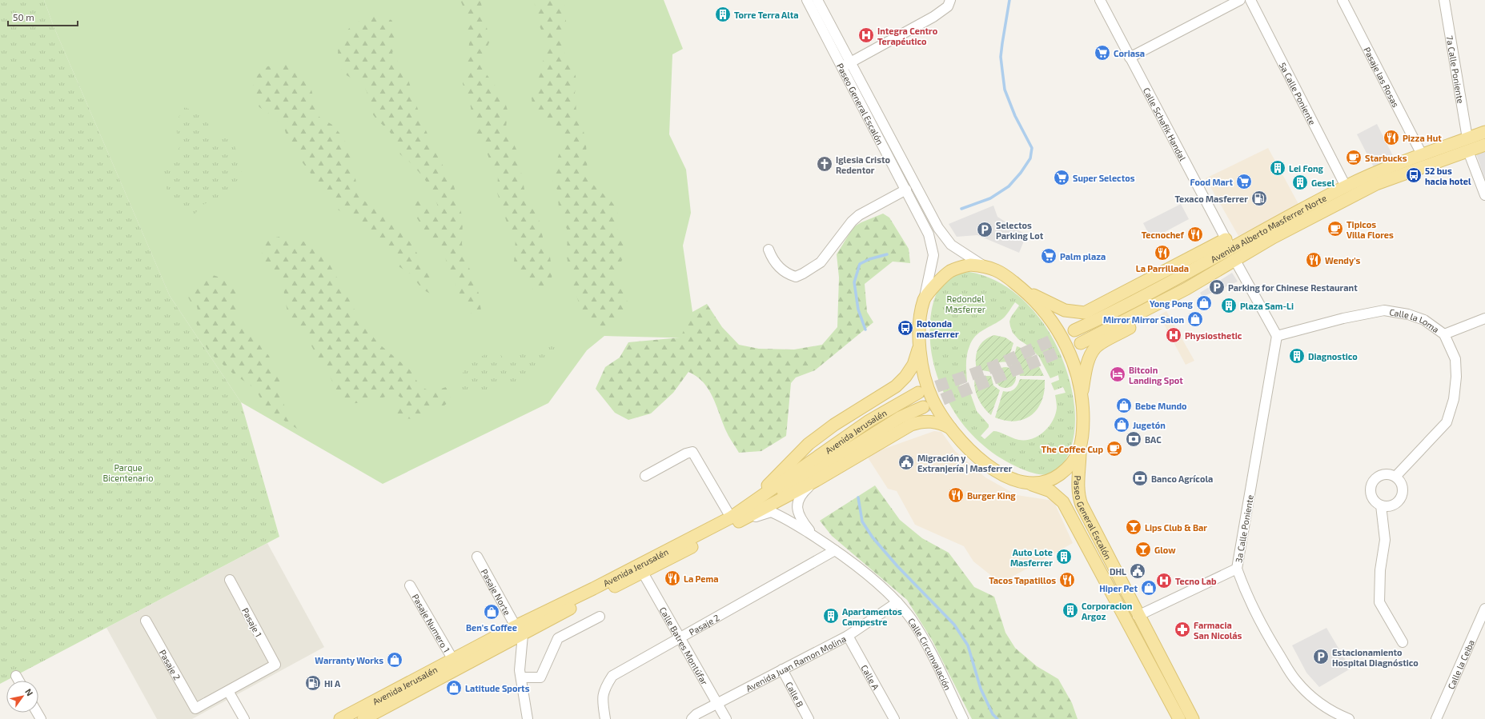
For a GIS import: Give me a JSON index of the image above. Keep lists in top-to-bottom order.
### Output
{
  "streets": {
    "main road": ["Paseo General Escalón", "Avenida Alberto Masferrer Norte", "Avenida Jerusalén"],
    "street": [
      "7a Calle Poniente",
      "Pasaje las Rosas",
      "5a Calle Poniente",
      "Calle Schafik Handal",
      "Calle la Loma",
      "3a Calle Poniente",
      "Pasaje Norte",
      "Pasaje 1",
      "Pasaje Numero 1",
      "Pasaje 2",
      "Calle Batres Montúfar",
      "Calle Circunvalación",
      "Avenida Juan Ramon Molina",
      "Calle la Ceiba",
      "Calle A",
      "Calle B"
    ]
  },
  "crossings": [
    ["7a Calle Poniente", "Avenida Alberto Masferrer Norte"],
    ["Pasaje las Rosas", "Avenida Alberto Masferrer Norte"],
    ["5a Calle Poniente", "Avenida Alberto Masferrer Norte"],
    ["Calle Schafik Handal", "Avenida Alberto Masferrer Norte"],
    ["Calle Schafik Handal", "Calle la Loma"],
    ["Calle Schafik Handal", "3a Calle Poniente"],
    ["Calle la Loma", "3a Calle Poniente"],
    ["Avenida Jerusalén", "Pasaje Norte"],
    ["Avenida Jerusalén", "Pasaje Numero 1"],
    ["Avenida Jerusalén", "Calle Batres Montúfar"],
    ["Avenida Jerusalén", "Calle Circunvalación"],
    ["Pasaje 1", "Pasaje 2"],
    ["Pasaje 2", "Calle Batres Montúfar"],
    ["Pasaje 2", "Calle Circunvalación"],
    ["Calle Batres Montúfar", "Avenida Juan Ramon Molina"],
    ["Calle Circunvalación", "Avenida Juan Ramon Molina"],
    ["Avenida Juan Ramon Molina", "Calle A"],
    ["Avenida Juan Ramon Molina", "Calle B"]
  ],
  "parks": ["Redondel Masferrer", "Parque Bicentenario"],
  "places": {
    "building": [
      "Torre Terra Alta",
      "Lei Fong",
      "Gesel",
      "Plaza Sam-Li",
      "Diagnostico",
      "Auto Lote Masferrer",
      "Corporacion Argoz",
      "Apartamentos Campestre"
    ],
    "hospital": ["Integra Centro Terapéutico", "Physiosthetic", "Tecno Lab"],
    "supermarket": [
      "Coriasa",
      "Super Selectos",
      "Food Mart",
      "Palm plaza"
    ],
    "restaurant": [
      "Pizza Hut",
      "Tecnochef",
      "La Parrillada",
      "Wendy's",
      "Burger King",
      "La Pema",
      "Tacos Tapatillos"
    ],
    "cafe": ["Starbucks", "Tipicos Villa Flores", "The Coffee Cup"],
    "church": ["Iglesia Cristo Redentor"],
    "bus stop": ["52 bus hacia hotel", "Rotonda masferrer"],
    "fuel station": ["Texaco Masferrer", "HI A"],
    "parking": ["Selectos Parking Lot", "Parking for Chinese Restaurant", "Estacionamiento Hospital Diagnóstico"],
    "shop": [
      "Yong Pong",
      "Mirror Mirror Salon",
      "Bebe Mundo",
      "Jugetón",
      "Hiper Pet",
      "Ben's Coffee",
      "Warranty Works",
      "Latitude Sports"
    ],
    "hotel": ["Bitcoin Landing Spot"],
    "bank": ["BAC", "Banco Agrícola"],
    "public building": ["Migración y Extranjería | Masferrer", "DHL"],
    "bar": ["Lips Club & Bar", "Glow"],
    "pharmacy": ["Farmacia San Nicolás"]
  },
  "scale_bar": "50 m",
  "north": "top right"
}
